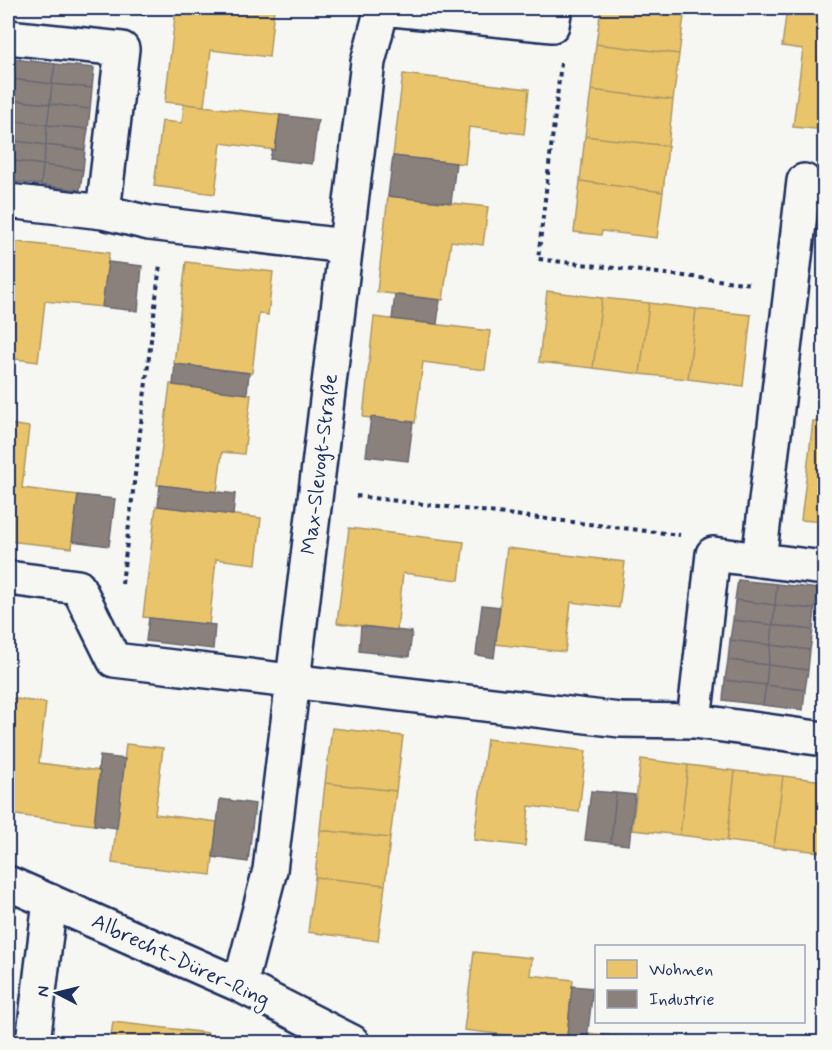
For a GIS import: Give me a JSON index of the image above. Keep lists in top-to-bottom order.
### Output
{
  "streets": {
    "street": ["Max-Slevogt-Straße", "Albrecht-Dürer-Ring"]
  },
  "crossings": [
    ["Max-Slevogt-Straße", "Albrecht-Dürer-Ring"]
  ],
  "legend": ["Wohnen", "Industrie"],
  "north": "left"
}
